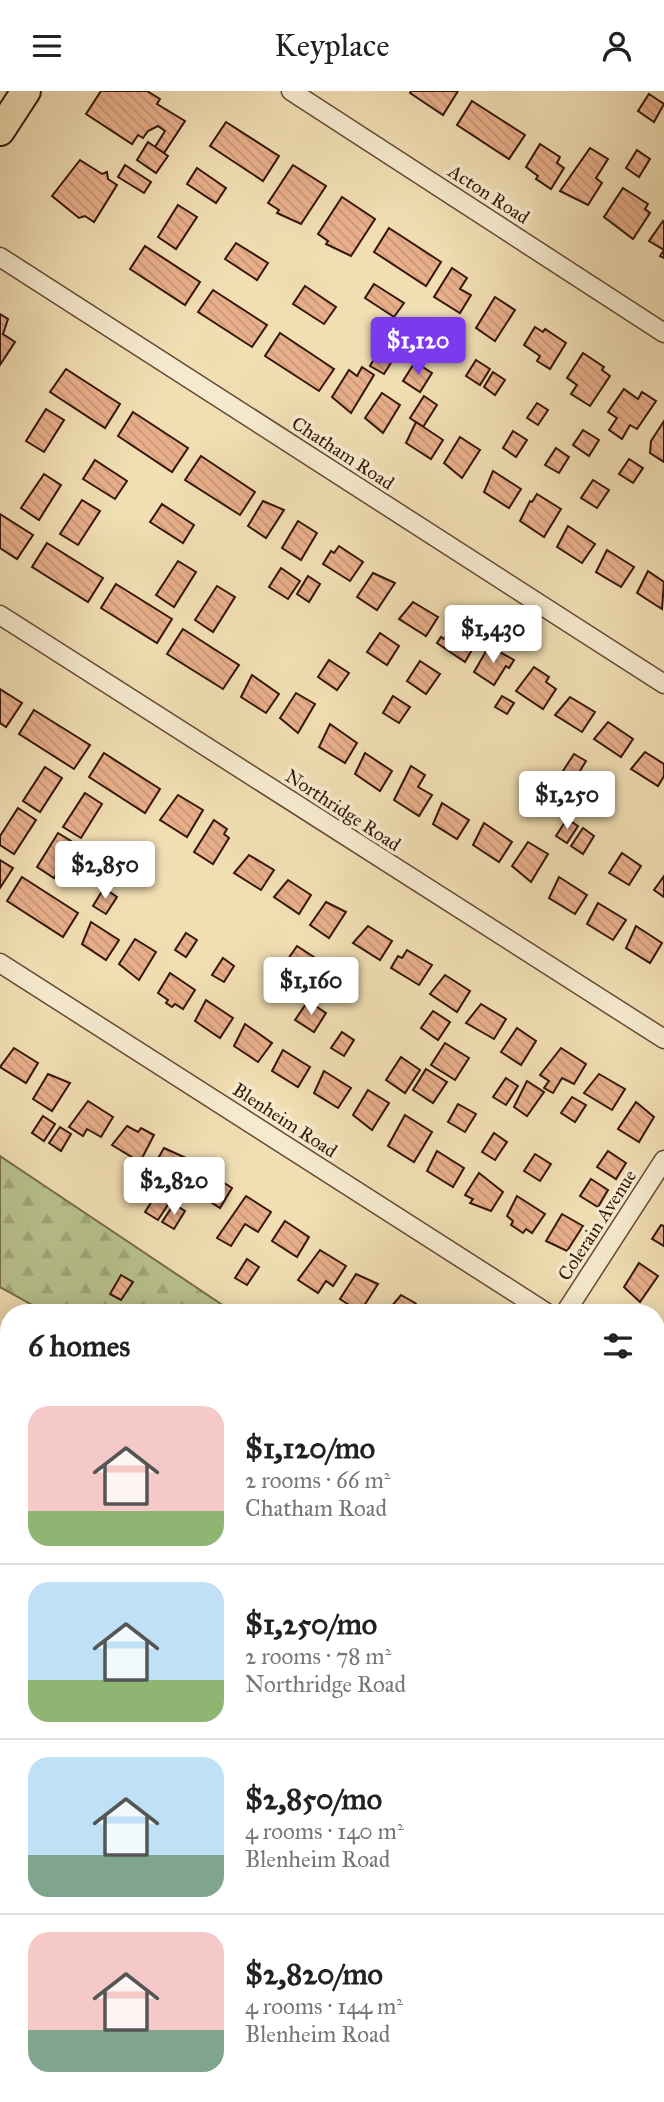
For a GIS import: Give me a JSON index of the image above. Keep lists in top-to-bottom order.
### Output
{
  "streets": {
    "street": [
      "Acton Road",
      "Chatham Road",
      "Northridge Road",
      "Blenheim Road",
      "Colerain Avenue"
    ]
  },
  "page": {
    "header": "Keyplace",
    "price": [
      "$1,120",
      "$1,430",
      "$1,250",
      "$2,850",
      "$1,160",
      "$2,820"
    ],
    "heading": "6 homes",
    "list": [
      {
        "name": "$1,120/mo",
        "note": "2 rooms · 66 m² · Chatham Road"
      },
      {
        "name": "$1,250/mo",
        "note": "2 rooms · 78 m² · Northridge Road"
      },
      {
        "name": "$2,850/mo",
        "note": "4 rooms · 140 m² · Blenheim Road"
      },
      {
        "name": "$2,820/mo",
        "note": "4 rooms · 144 m² · Blenheim Road"
      }
    ]
  }
}
